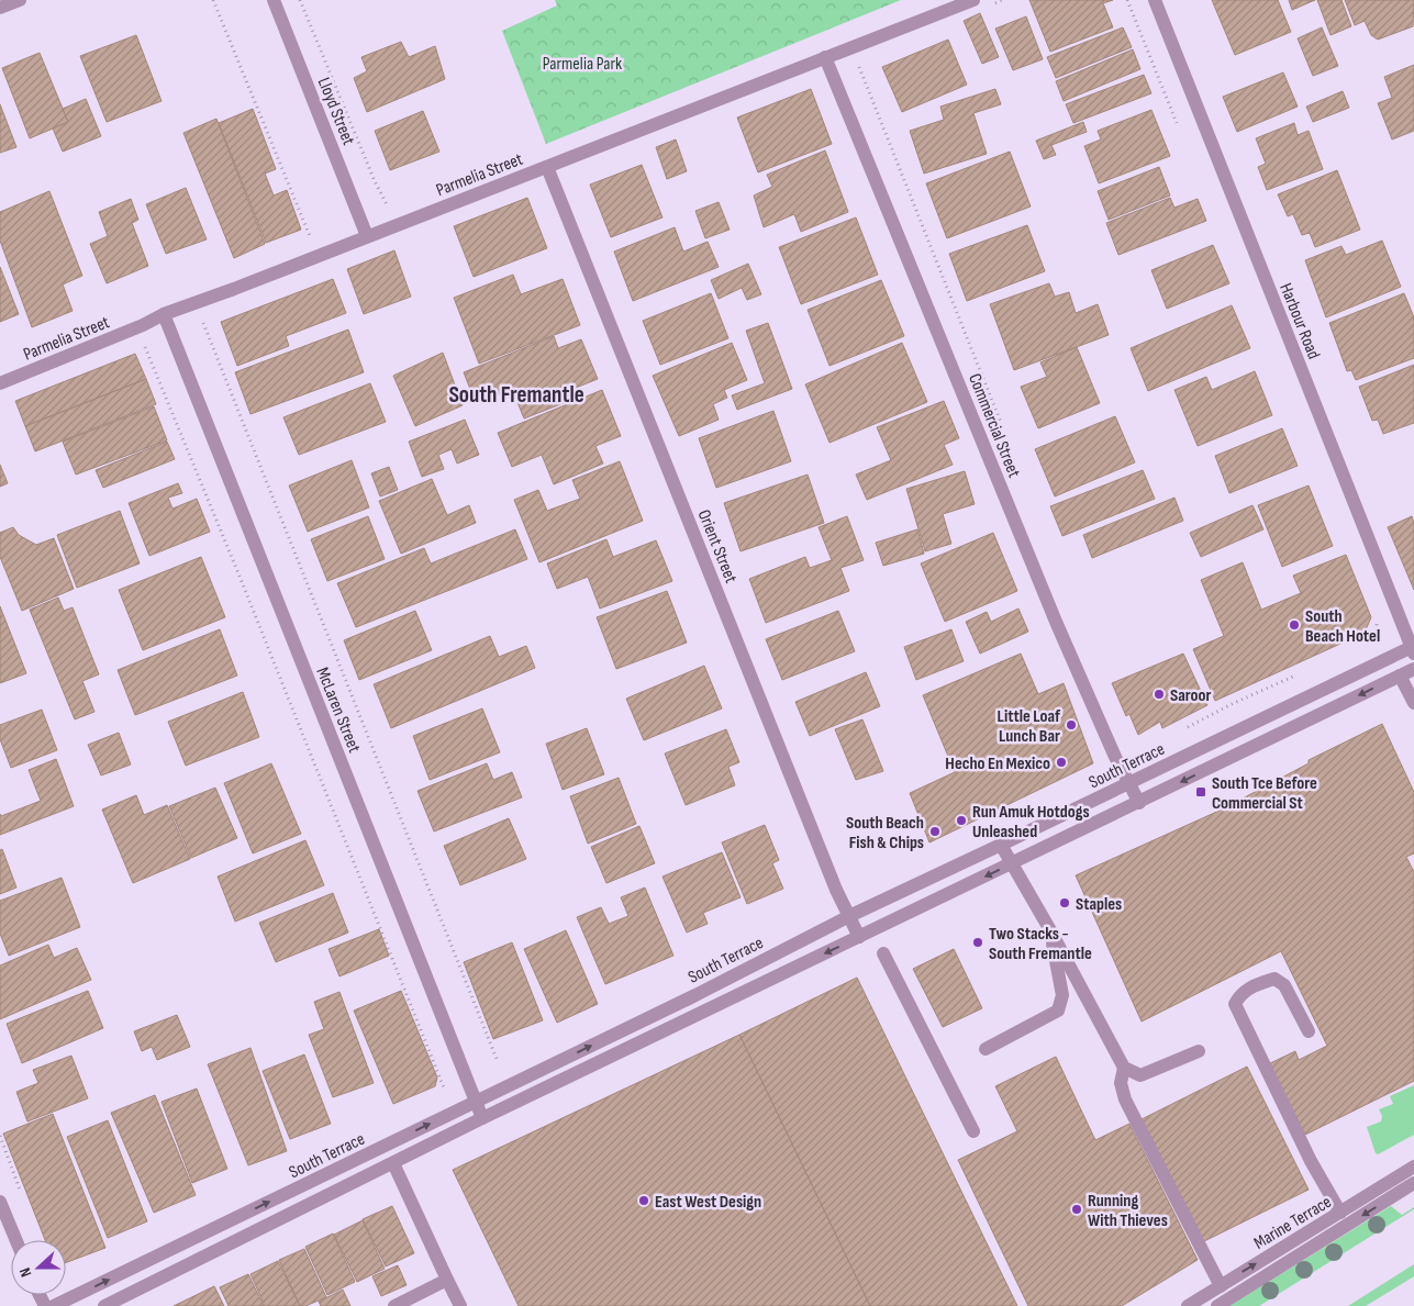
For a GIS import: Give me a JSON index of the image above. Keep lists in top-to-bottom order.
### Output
{
  "streets": {
    "street": [
      "Lloyd Street",
      "Parmelia Street",
      "Harbour Road",
      "Commercial Street",
      "Orient Street",
      "McLaren Street",
      "South Terrace",
      "Marine Terrace"
    ]
  },
  "crossings": [
    ["Lloyd Street", "Parmelia Street"],
    ["Parmelia Street", "Commercial Street"],
    ["Parmelia Street", "Orient Street"],
    ["Parmelia Street", "McLaren Street"],
    ["Harbour Road", "South Terrace"],
    ["Commercial Street", "South Terrace"],
    ["Orient Street", "South Terrace"],
    ["McLaren Street", "South Terrace"]
  ],
  "districts": ["South Fremantle"],
  "parks": ["Parmelia Park"],
  "places": {
    "other": [
      "South Beach Hotel",
      "Saroor",
      "Little Loaf Lunch Bar",
      "Hecho En Mexico",
      "Run Amuk Hotdogs Unleashed",
      "South Beach Fish & Chips",
      "Staples",
      "Two Stacks - South Fremantle",
      "East West Design",
      "Running With Thieves"
    ],
    "transit": ["South Tce Before Commercial St"]
  },
  "north": "left"
}
